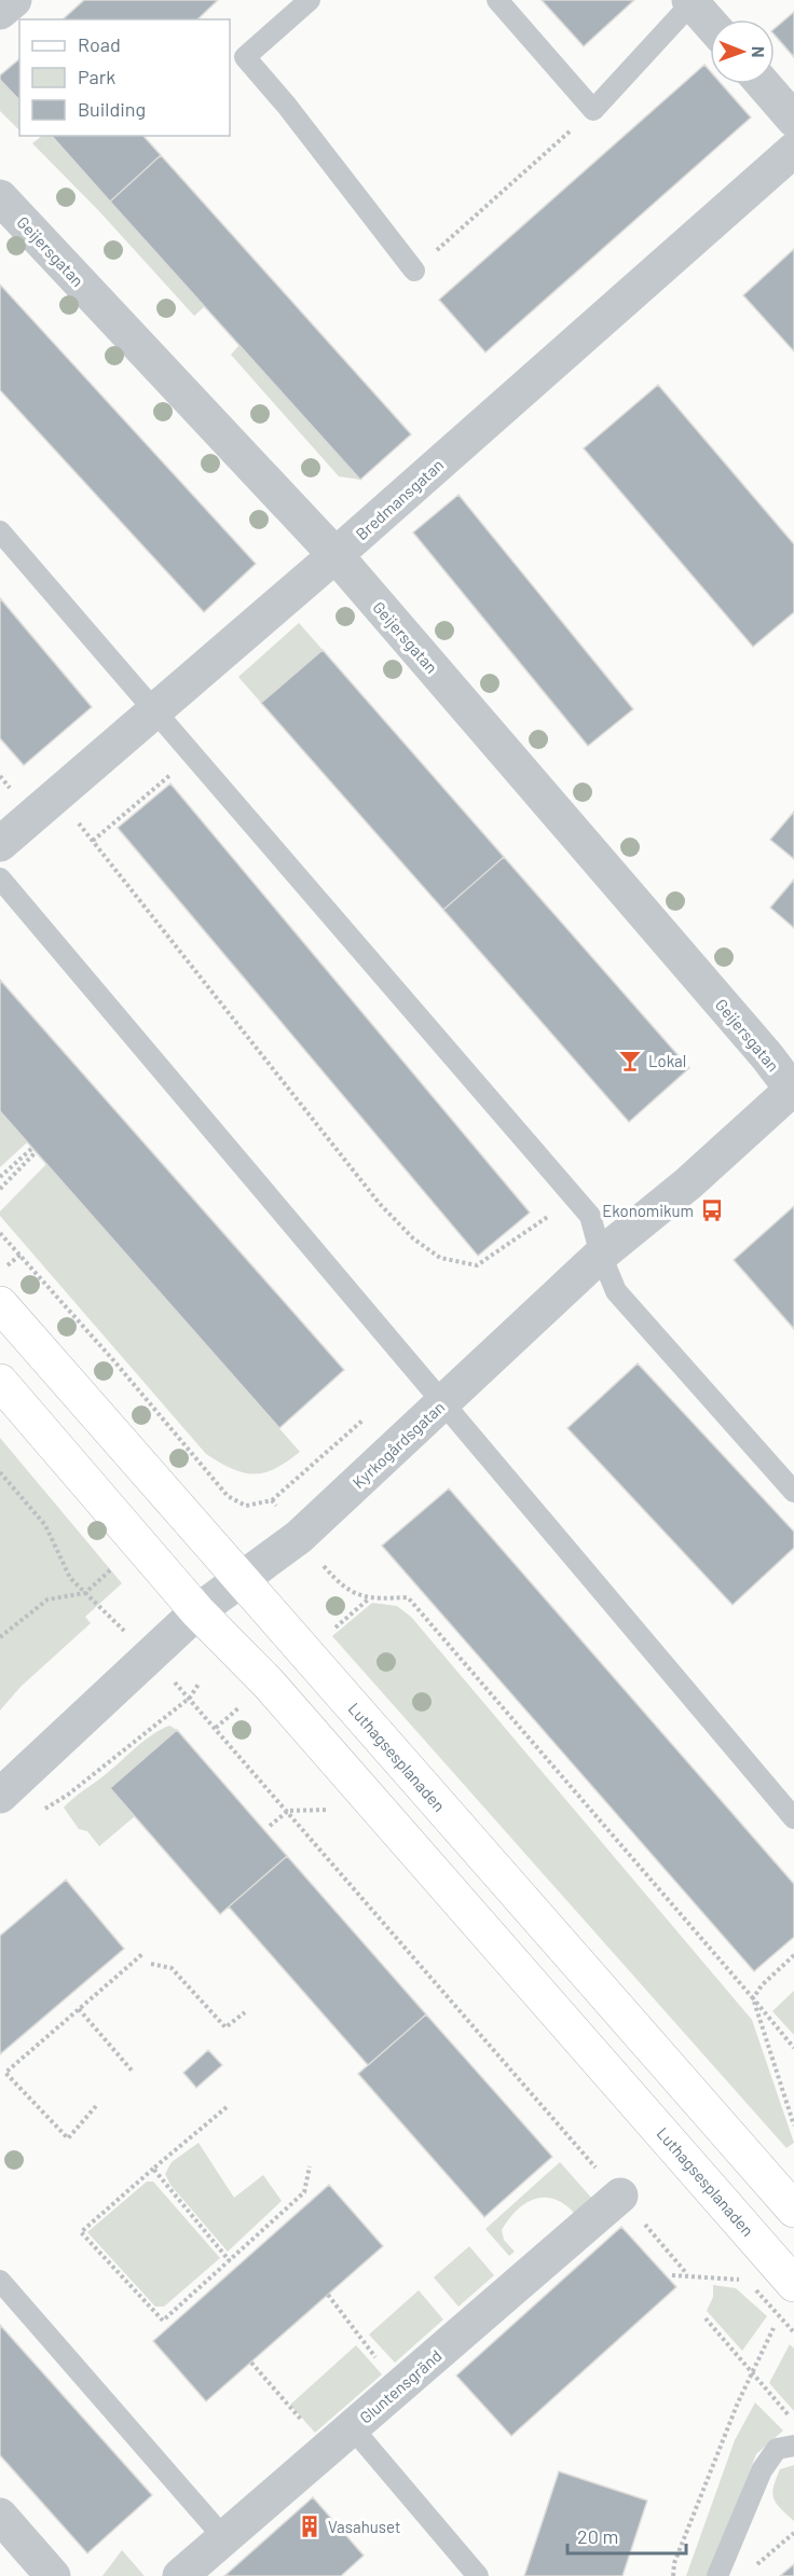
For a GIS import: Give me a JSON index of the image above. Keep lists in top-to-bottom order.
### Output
{
  "streets": {
    "main road": ["Luthagsesplanaden"],
    "street": [
      "Geijersgatan",
      "Bredmansgatan",
      "Kyrkogårdsgatan",
      "Gluntensgränd"
    ]
  },
  "crossings": [
    ["Geijersgatan", "Bredmansgatan"],
    ["Geijersgatan", "Kyrkogårdsgatan"],
    ["Kyrkogårdsgatan", "Luthagsesplanaden"]
  ],
  "places": {
    "bar": ["Lokal"],
    "bus stop": ["Ekonomikum"],
    "building": ["Vasahuset"]
  },
  "legend": ["Road", "Park", "Building"],
  "scale_bar": "20 m",
  "north": "right"
}
